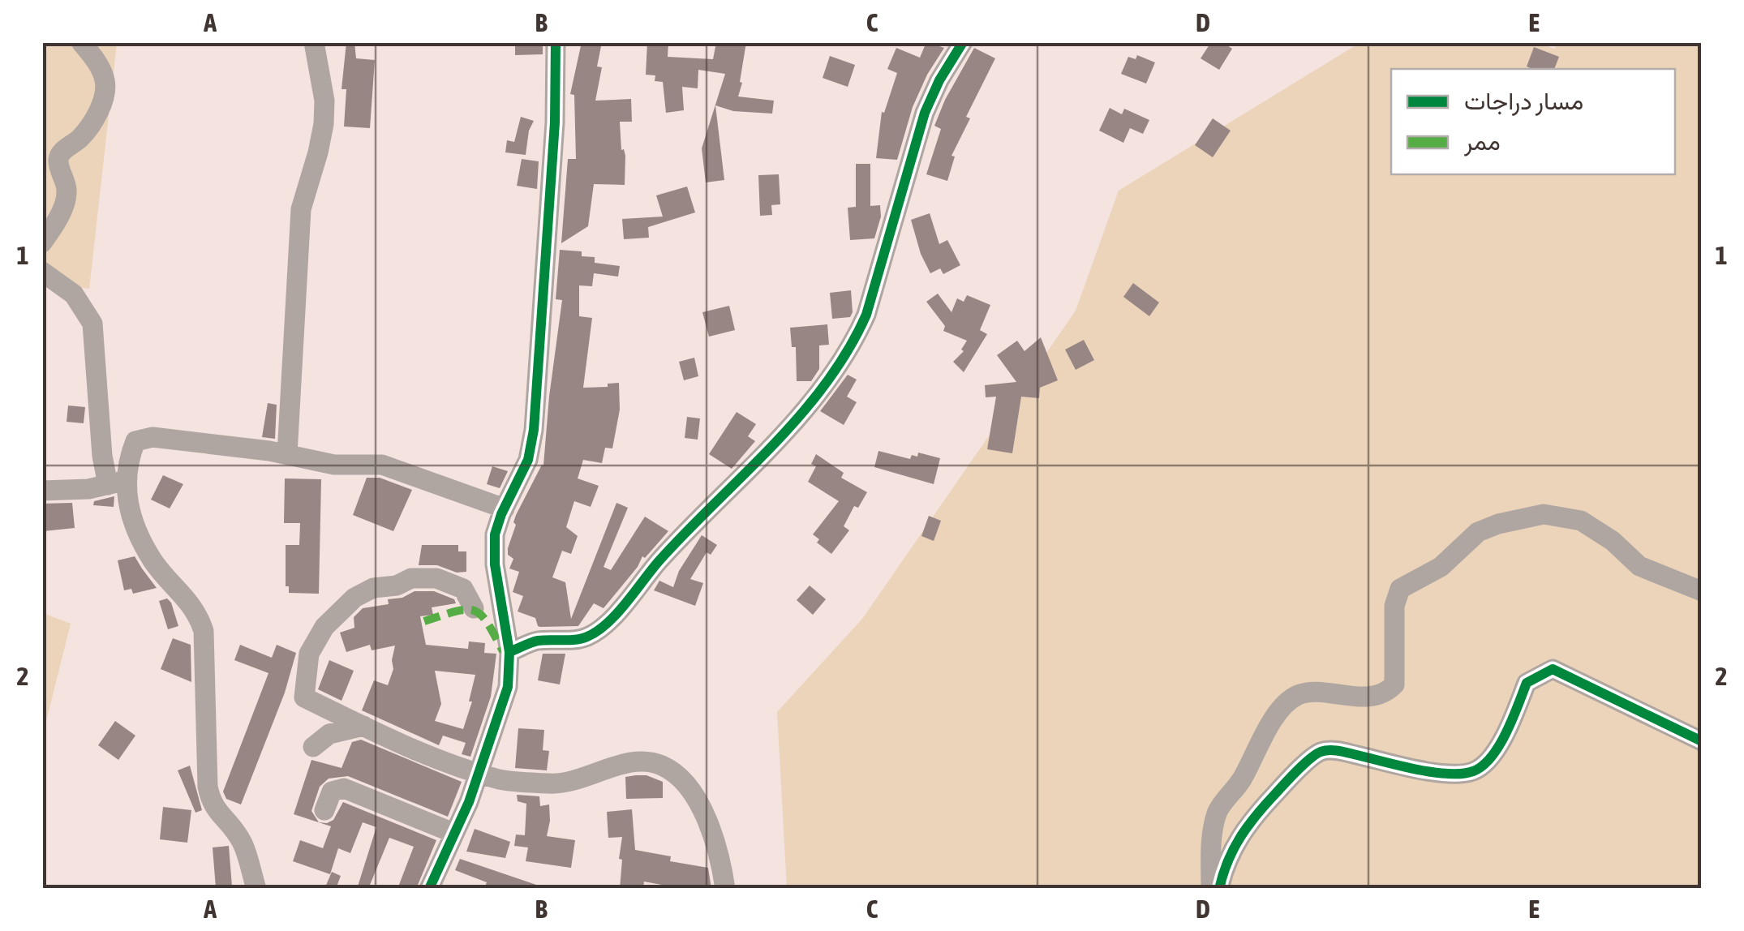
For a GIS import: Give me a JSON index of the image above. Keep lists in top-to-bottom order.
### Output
{
  "legend": ["مسار دراجات", "ممر"],
  "grid": {
    "columns": [
      "A",
      "B",
      "C",
      "D",
      "E"
    ],
    "rows": ["1", "2"]
  }
}
